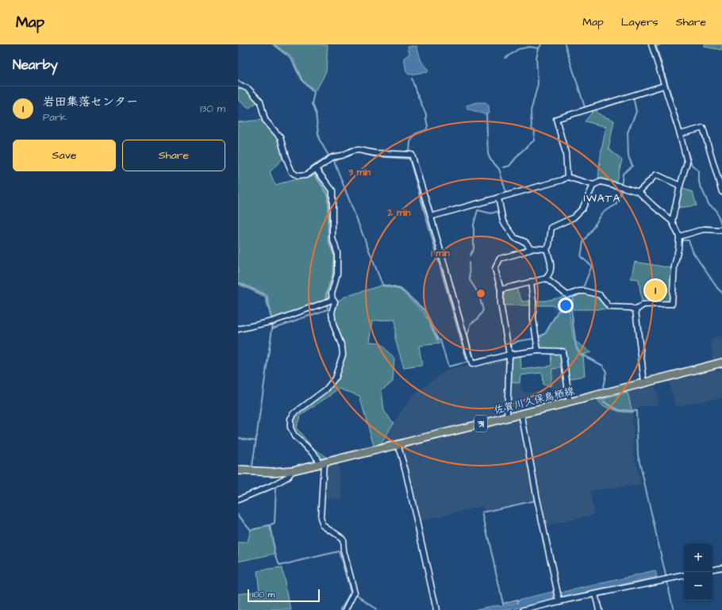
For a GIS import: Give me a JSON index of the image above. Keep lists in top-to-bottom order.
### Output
{
  "streets": {
    "main road": ["佐賀川久保鳥栖線", "31"]
  },
  "districts": ["IWATA"],
  "scale_bar": "100 m",
  "page": {
    "header": "Map",
    "nav": ["Map", "Layers", "Share"],
    "heading": "Nearby",
    "list": [
      {
        "mark": "1",
        "name": "岩田集落センター",
        "note": "Park",
        "value": "130 m"
      }
    ],
    "buttons": ["Save", "Share"],
    "pins": "1",
    "map_buttons": ["+", "−"],
    "scale": "100 m"
  },
  "rings": ["3 min", "2 min", "1 min"]
}
